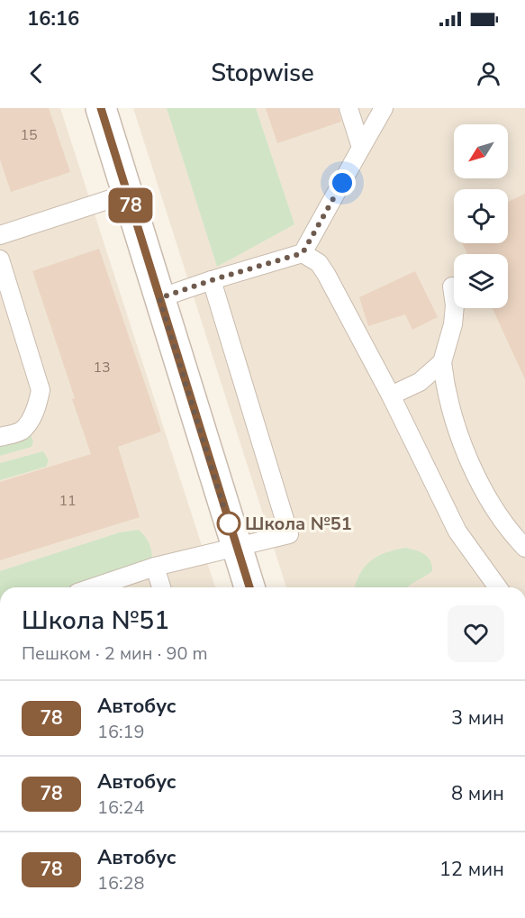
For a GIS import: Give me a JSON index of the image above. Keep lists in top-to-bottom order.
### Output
{
  "places": ["Школа №51"],
  "lines": ["bus line 78"],
  "house_numbers": ["15", "13", "11"],
  "north": "bottom left",
  "page": {
    "status": "16:16",
    "header": "Stopwise",
    "on_map": "78",
    "heading": ["Школа №51", "Пешком · 2 мин · 90 m"],
    "list": [
      {
        "mark": "78",
        "name": "Автобус",
        "note": "16:19",
        "value": "3 мин"
      },
      {
        "mark": "78",
        "name": "Автобус",
        "note": "16:24",
        "value": "8 мин"
      },
      {
        "mark": "78",
        "name": "Автобус",
        "note": "16:28",
        "value": "12 мин"
      }
    ]
  }
}
